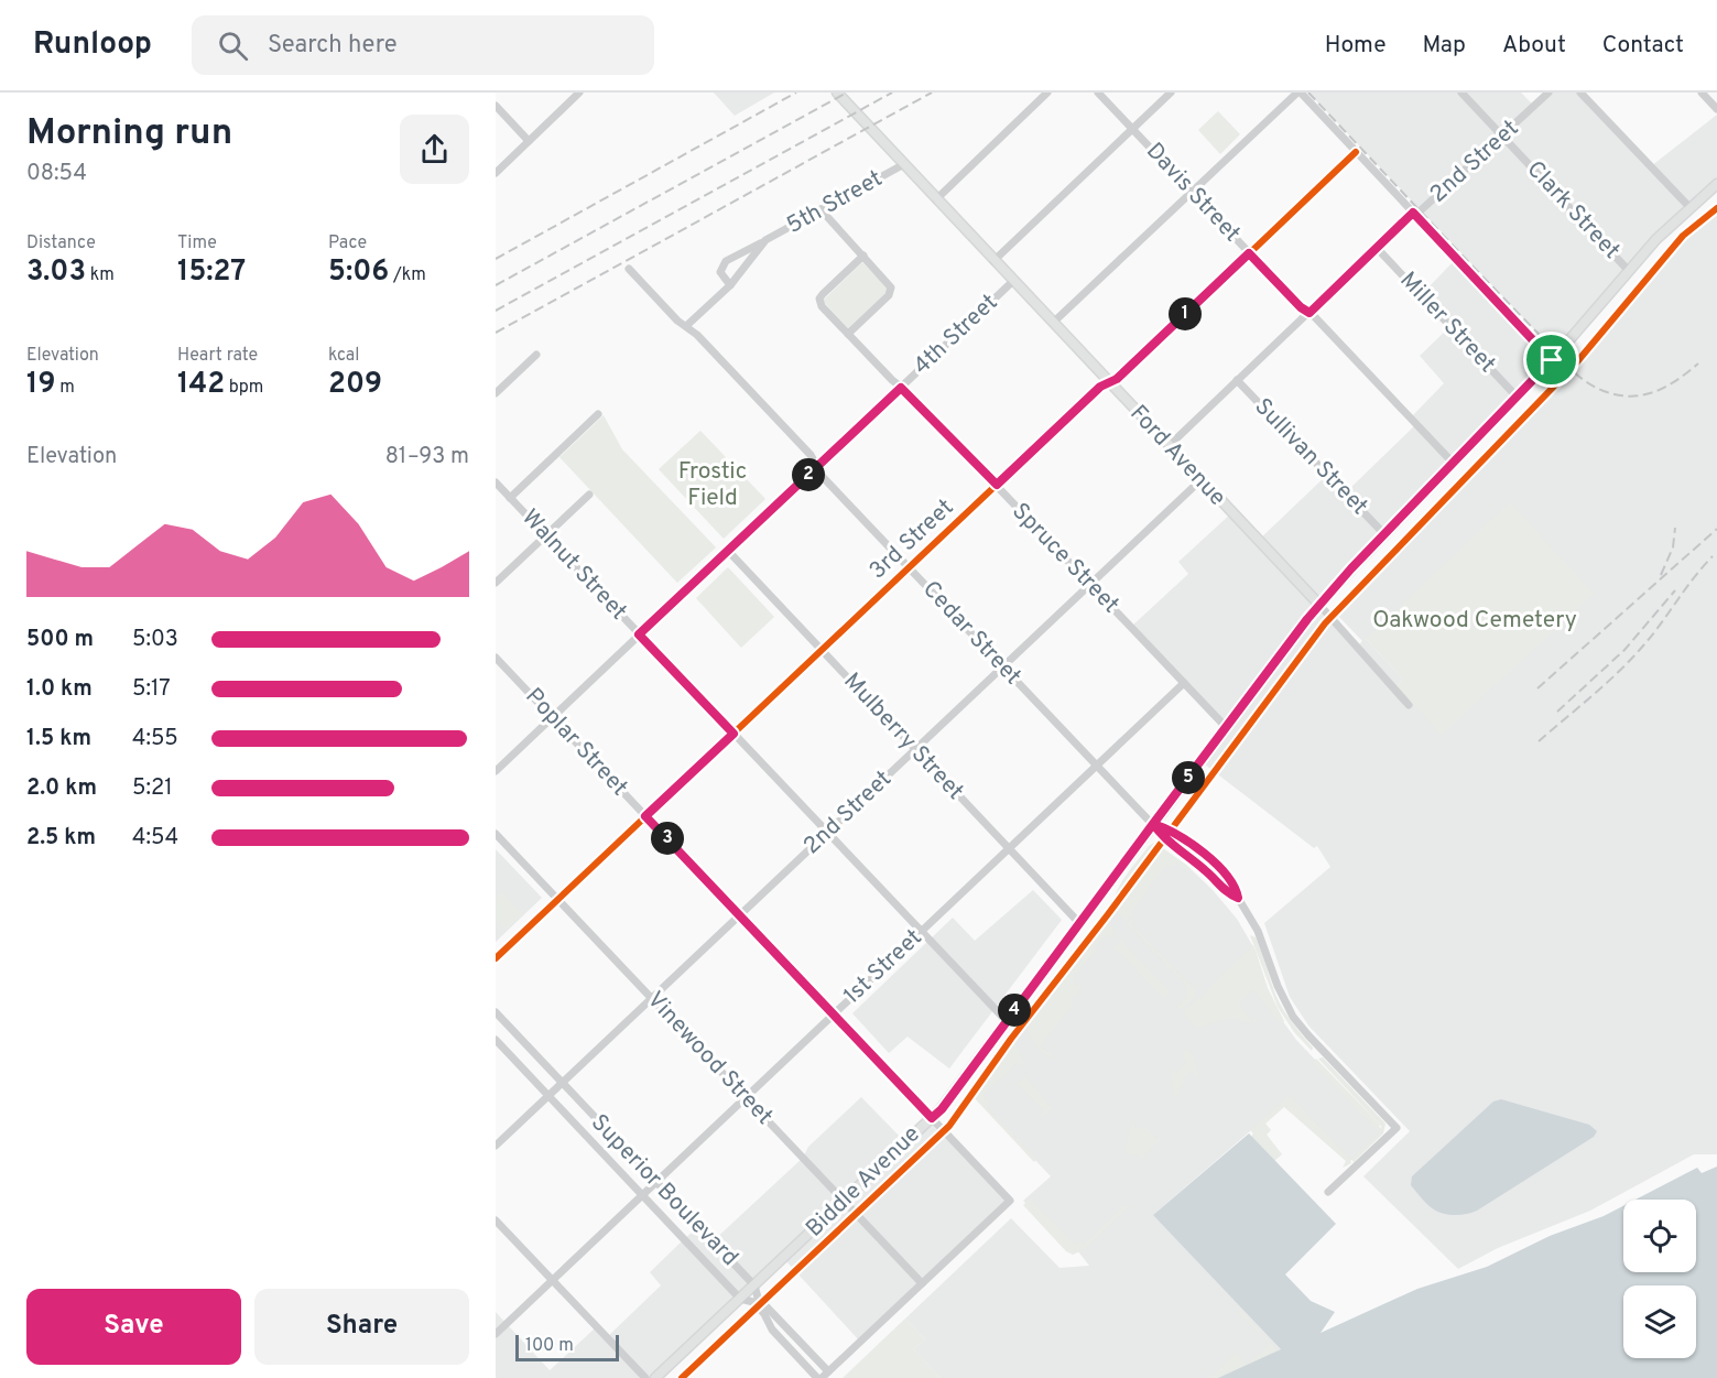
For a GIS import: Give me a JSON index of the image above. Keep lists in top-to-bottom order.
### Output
{
  "streets": {
    "main road": ["Ford Avenue", "Biddle Avenue"],
    "street": [
      "2nd Street",
      "Davis Street",
      "5th Street",
      "Clark Street",
      "Miller Street",
      "4th Street",
      "Sullivan Street",
      "3rd Street",
      "Spruce Street",
      "Walnut Street",
      "Cedar Street",
      "Mulberry Street",
      "Poplar Street",
      "1st Street",
      "Vinewood Street",
      "Superior Boulevard"
    ]
  },
  "crossings": [
    ["2nd Street", "Davis Street"],
    ["2nd Street", "Clark Street"],
    ["2nd Street", "Miller Street"],
    ["2nd Street", "Ford Avenue"],
    ["2nd Street", "Sullivan Street"],
    ["2nd Street", "Spruce Street"],
    ["2nd Street", "Walnut Street"],
    ["2nd Street", "Cedar Street"],
    ["2nd Street", "Mulberry Street"],
    ["2nd Street", "Poplar Street"],
    ["2nd Street", "Vinewood Street"],
    ["2nd Street", "Superior Boulevard"],
    ["Davis Street", "4th Street"],
    ["Davis Street", "3rd Street"],
    ["Davis Street", "Biddle Avenue"],
    ["5th Street", "Ford Avenue"],
    ["5th Street", "Cedar Street"],
    ["Clark Street", "Biddle Avenue"],
    ["Miller Street", "Biddle Avenue"],
    ["4th Street", "Ford Avenue"],
    ["4th Street", "Spruce Street"],
    ["4th Street", "Walnut Street"],
    ["4th Street", "Cedar Street"],
    ["4th Street", "Mulberry Street"],
    ["4th Street", "Poplar Street"],
    ["Ford Avenue", "3rd Street"],
    ["Ford Avenue", "Biddle Avenue"],
    ["Sullivan Street", "Biddle Avenue"],
    ["3rd Street", "Spruce Street"],
    ["3rd Street", "Walnut Street"],
    ["3rd Street", "Cedar Street"],
    ["3rd Street", "Mulberry Street"],
    ["3rd Street", "Poplar Street"],
    ["3rd Street", "Vinewood Street"],
    ["Spruce Street", "1st Street"],
    ["Spruce Street", "Biddle Avenue"],
    ["Walnut Street", "1st Street"],
    ["Walnut Street", "Biddle Avenue"],
    ["Cedar Street", "1st Street"],
    ["Cedar Street", "Biddle Avenue"],
    ["Mulberry Street", "1st Street"],
    ["Mulberry Street", "Biddle Avenue"],
    ["Poplar Street", "1st Street"],
    ["Poplar Street", "Vinewood Street"],
    ["Poplar Street", "Biddle Avenue"],
    ["1st Street", "Vinewood Street"],
    ["1st Street", "Superior Boulevard"],
    ["Vinewood Street", "Biddle Avenue"],
    ["Biddle Avenue", "Superior Boulevard"]
  ],
  "parks": ["Frostic Field", "Oakwood Cemetery"],
  "scale_bar": "100 m",
  "page": {
    "header": "Runloop",
    "search": "Search here",
    "nav": [
      "Home",
      "Map",
      "About",
      "Contact"
    ],
    "heading": ["Morning run", "08:54"],
    "stats": [
      ["Distance", "3.03 km"],
      ["Time", "15:27"],
      ["Pace", "5:06 /km"],
      ["Elevation", "19 m"],
      ["Heart rate", "142 bpm"],
      ["kcal", "209"]
    ],
    "pins": [
      "1",
      "2",
      "5",
      "3",
      "4"
    ],
    "chart": ["Elevation", "81–93 m"],
    "list": [
      {
        "name": "500 m",
        "note": "5:03"
      },
      {
        "name": "1.0 km",
        "note": "5:17"
      },
      {
        "name": "1.5 km",
        "note": "4:55"
      },
      {
        "name": "2.0 km",
        "note": "5:21"
      },
      {
        "name": "2.5 km",
        "note": "4:54"
      }
    ],
    "buttons": ["Save", "Share"],
    "scale": "100 m"
  }
}
